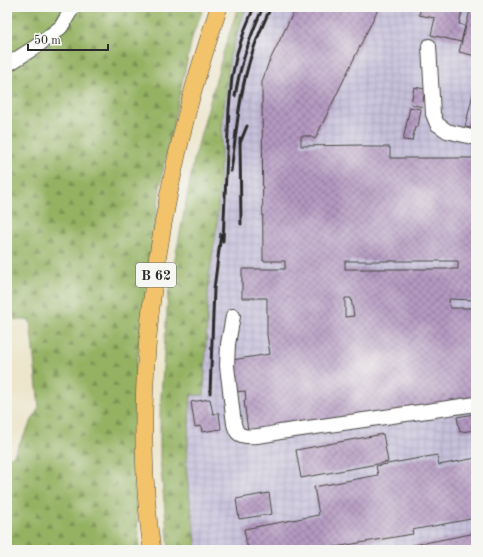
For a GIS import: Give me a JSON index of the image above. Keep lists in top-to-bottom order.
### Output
{
  "streets": {
    "main road": ["B 62"]
  },
  "scale_bar": "50 m"
}
